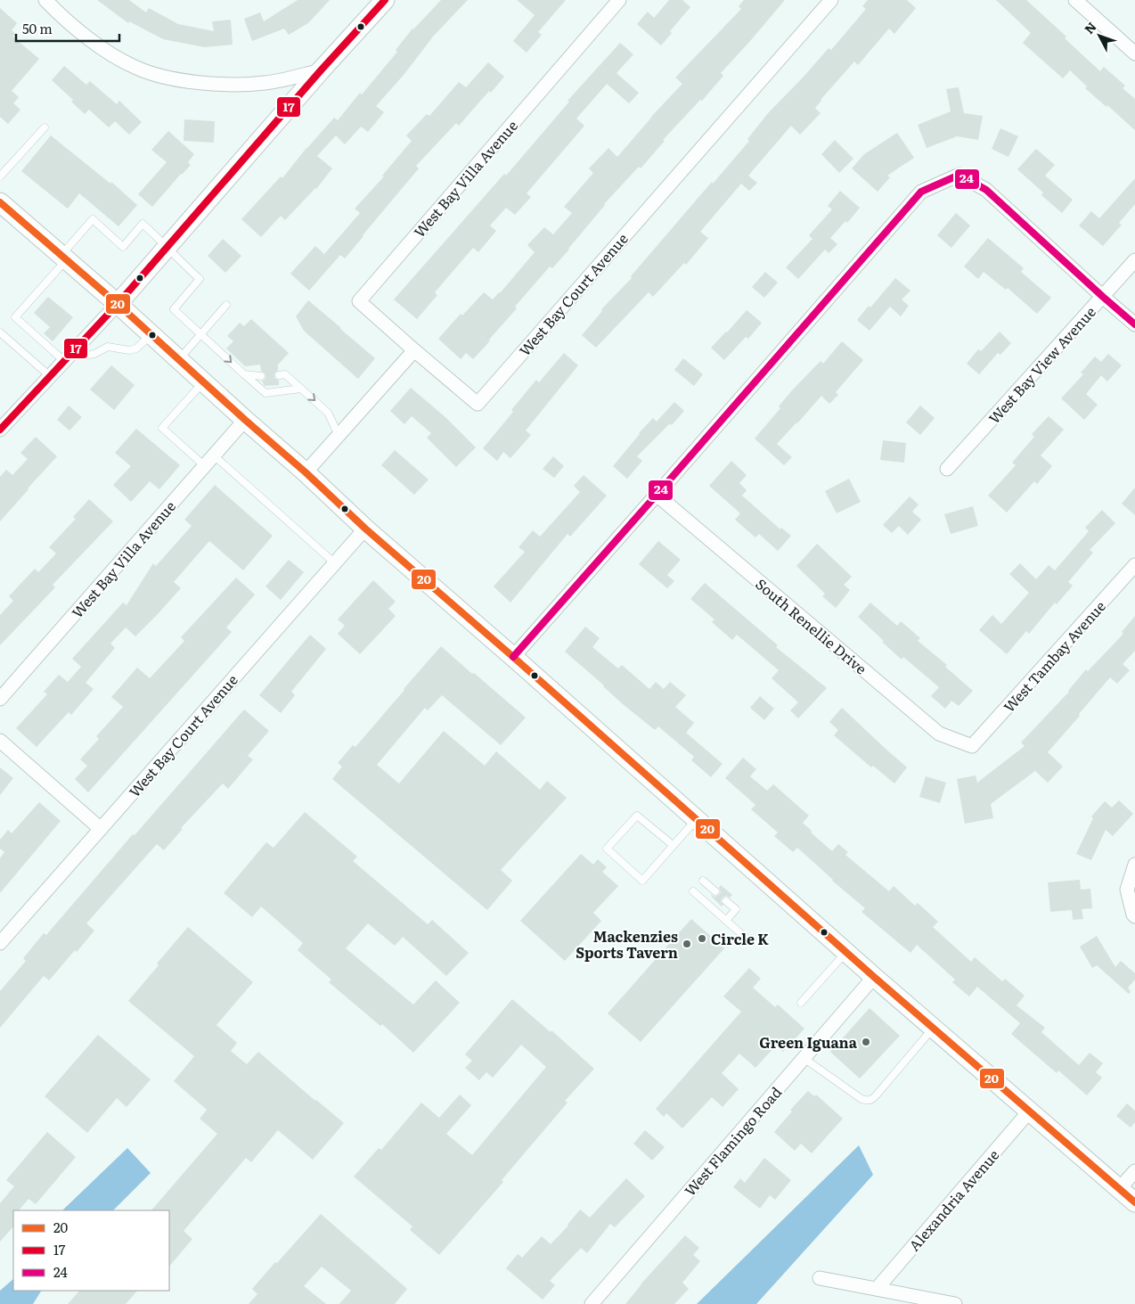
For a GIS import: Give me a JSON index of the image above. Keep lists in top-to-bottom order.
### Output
{
  "streets": {
    "street": [
      "West Bay Villa Avenue",
      "West Bay Court Avenue",
      "West Bay View Avenue",
      "South Renellie Drive",
      "West Tambay Avenue",
      "West Flamingo Road",
      "Alexandria Avenue"
    ]
  },
  "crossings": [
    ["West Bay Villa Avenue", "West Bay Court Avenue"],
    ["South Renellie Drive", "West Tambay Avenue"]
  ],
  "places": ["Circle K", "Mackenzies Sports Tavern", "Green Iguana"],
  "lines": ["transit line 17", "transit line 24", "transit line 20"],
  "legend": ["20", "17", "24"],
  "scale_bar": "50 m",
  "north": "top left"
}
